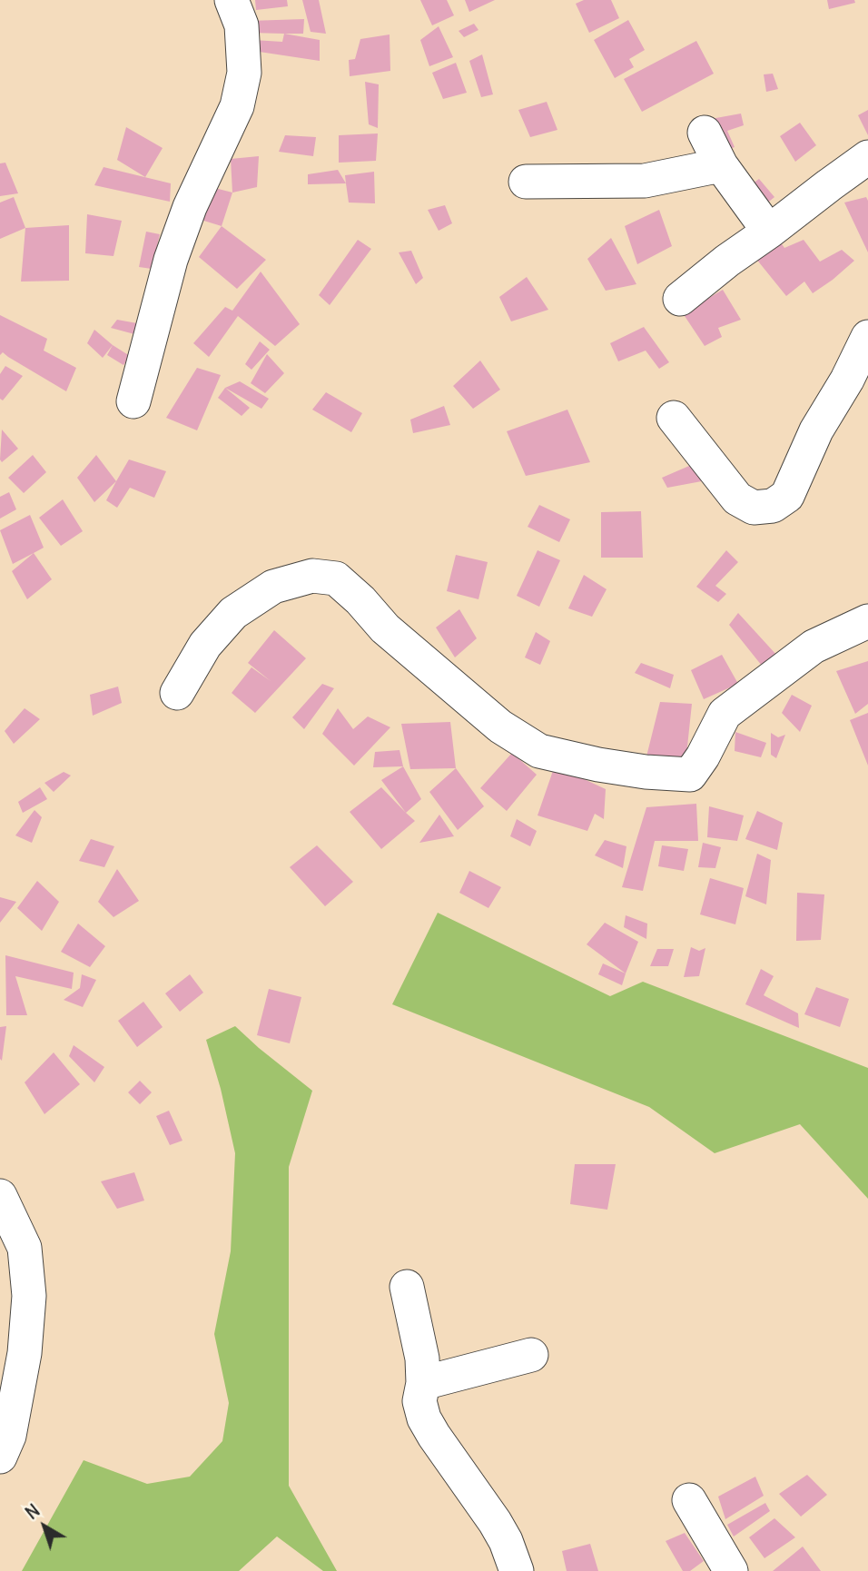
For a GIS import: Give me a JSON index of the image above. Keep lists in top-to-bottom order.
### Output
{
  "north": "top left"
}
